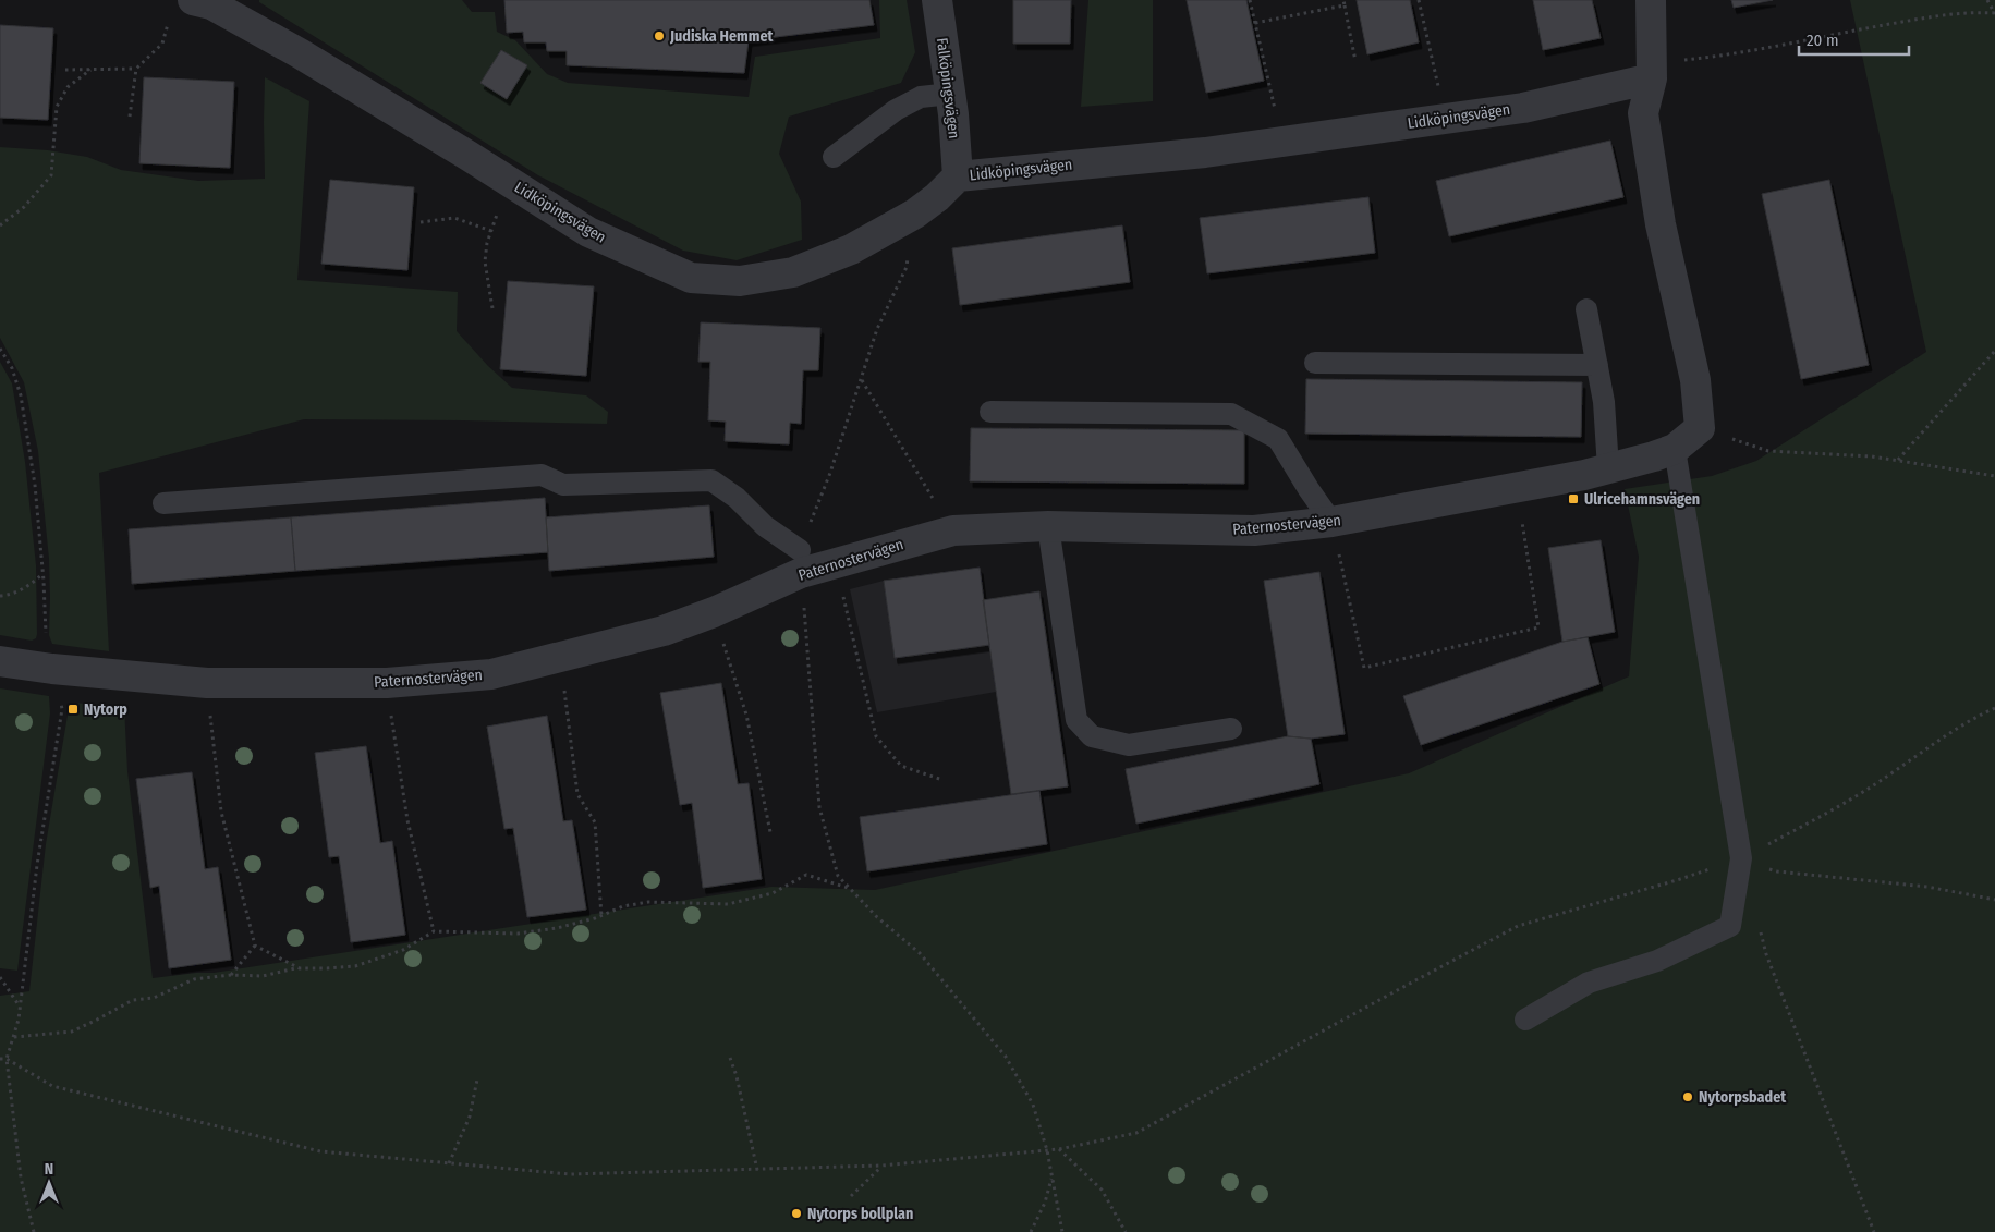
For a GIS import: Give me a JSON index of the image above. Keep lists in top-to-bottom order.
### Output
{
  "streets": {
    "street": ["Falköpingsvägen", "Lidköpingsvägen", "Paternostervägen"]
  },
  "crossings": [
    ["Falköpingsvägen", "Lidköpingsvägen"]
  ],
  "places": {
    "other": ["Judiska Hemmet", "Nytorpsbadet", "Nytorps bollplan"],
    "transit": ["Ulricehamnsvägen", "Nytorp"]
  },
  "scale_bar": "20 m",
  "north": "top"
}
